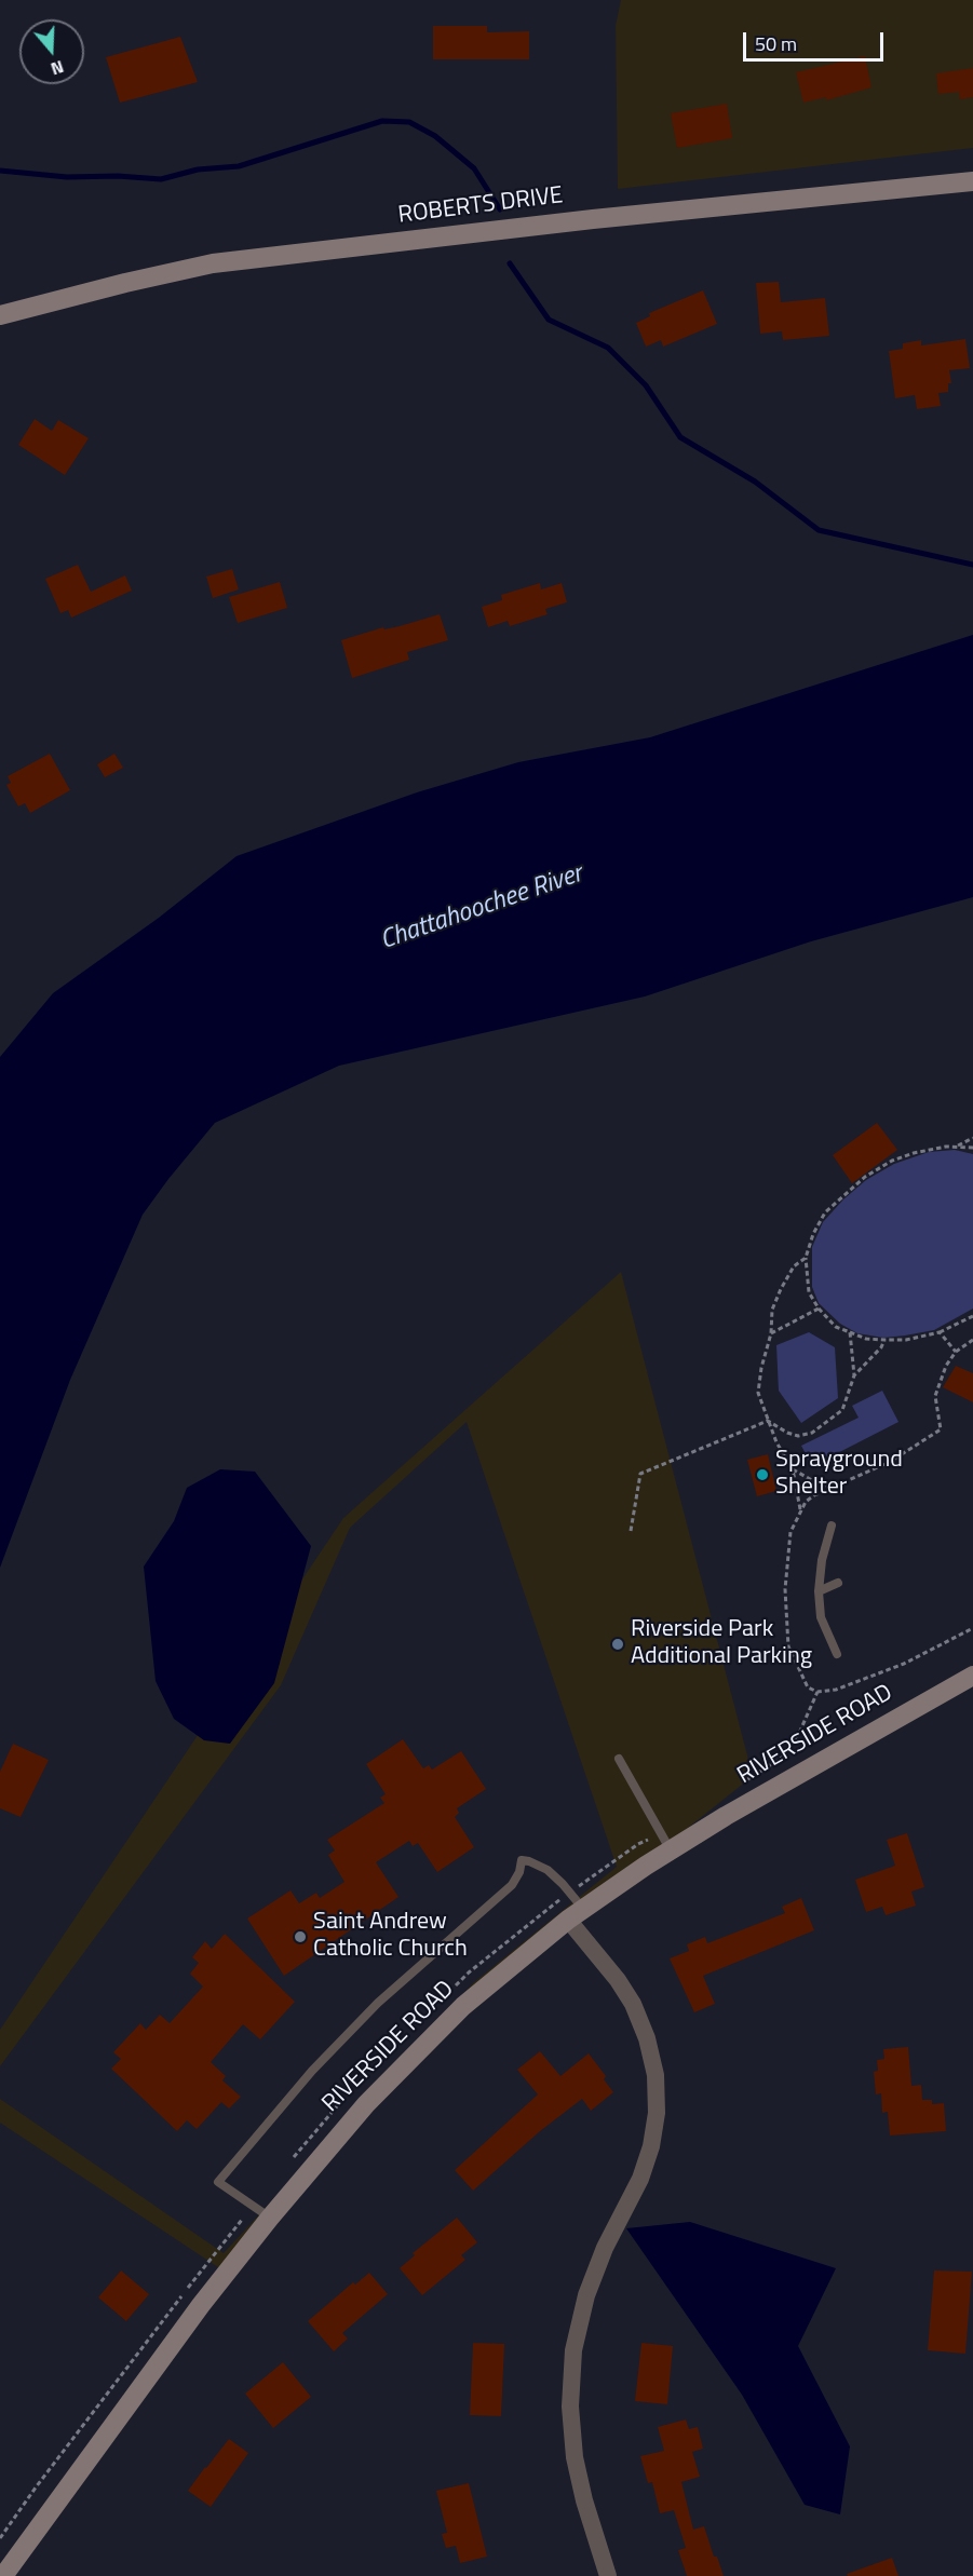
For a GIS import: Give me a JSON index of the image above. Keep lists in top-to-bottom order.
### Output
{
  "streets": {
    "street": ["ROBERTS DRIVE", "RIVERSIDE ROAD"]
  },
  "water": ["Chattahoochee River"],
  "places": ["Sprayground Shelter", "Riverside Park Additional Parking", "Saint Andrew Catholic Church"],
  "scale_bar": "50 m",
  "north": "bottom"
}
